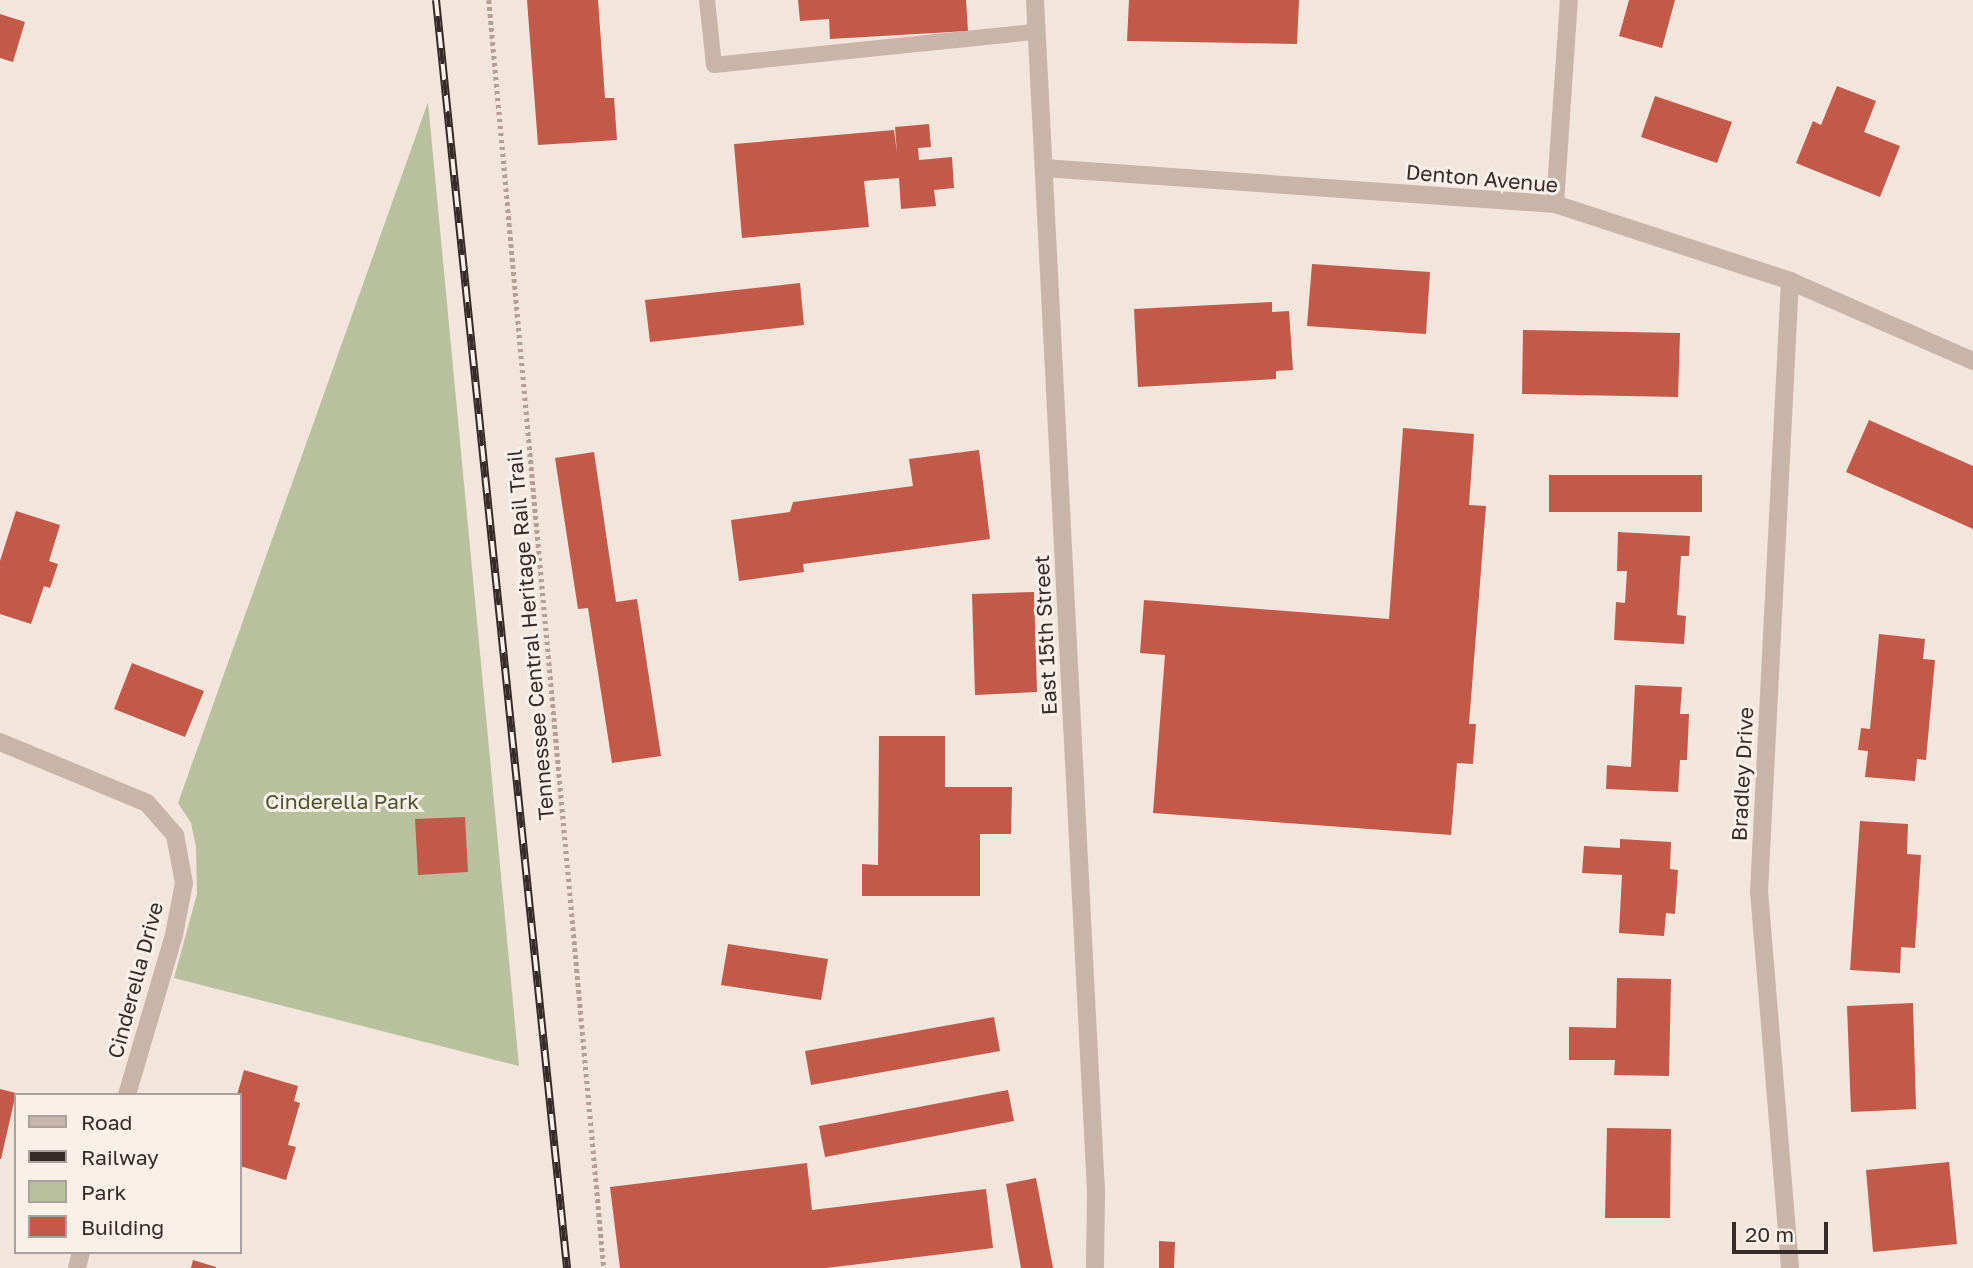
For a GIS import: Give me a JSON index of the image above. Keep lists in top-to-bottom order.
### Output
{
  "streets": {
    "street": [
      "Denton Avenue",
      "East 15th Street",
      "Bradley Drive",
      "Cinderella Drive"
    ],
    "path": ["Tennessee Central Heritage Rail Trail"]
  },
  "crossings": [
    ["Denton Avenue", "East 15th Street"],
    ["Denton Avenue", "Bradley Drive"]
  ],
  "parks": ["Cinderella Park"],
  "legend": [
    "Road",
    "Railway",
    "Park",
    "Building"
  ],
  "scale_bar": "20 m"
}
